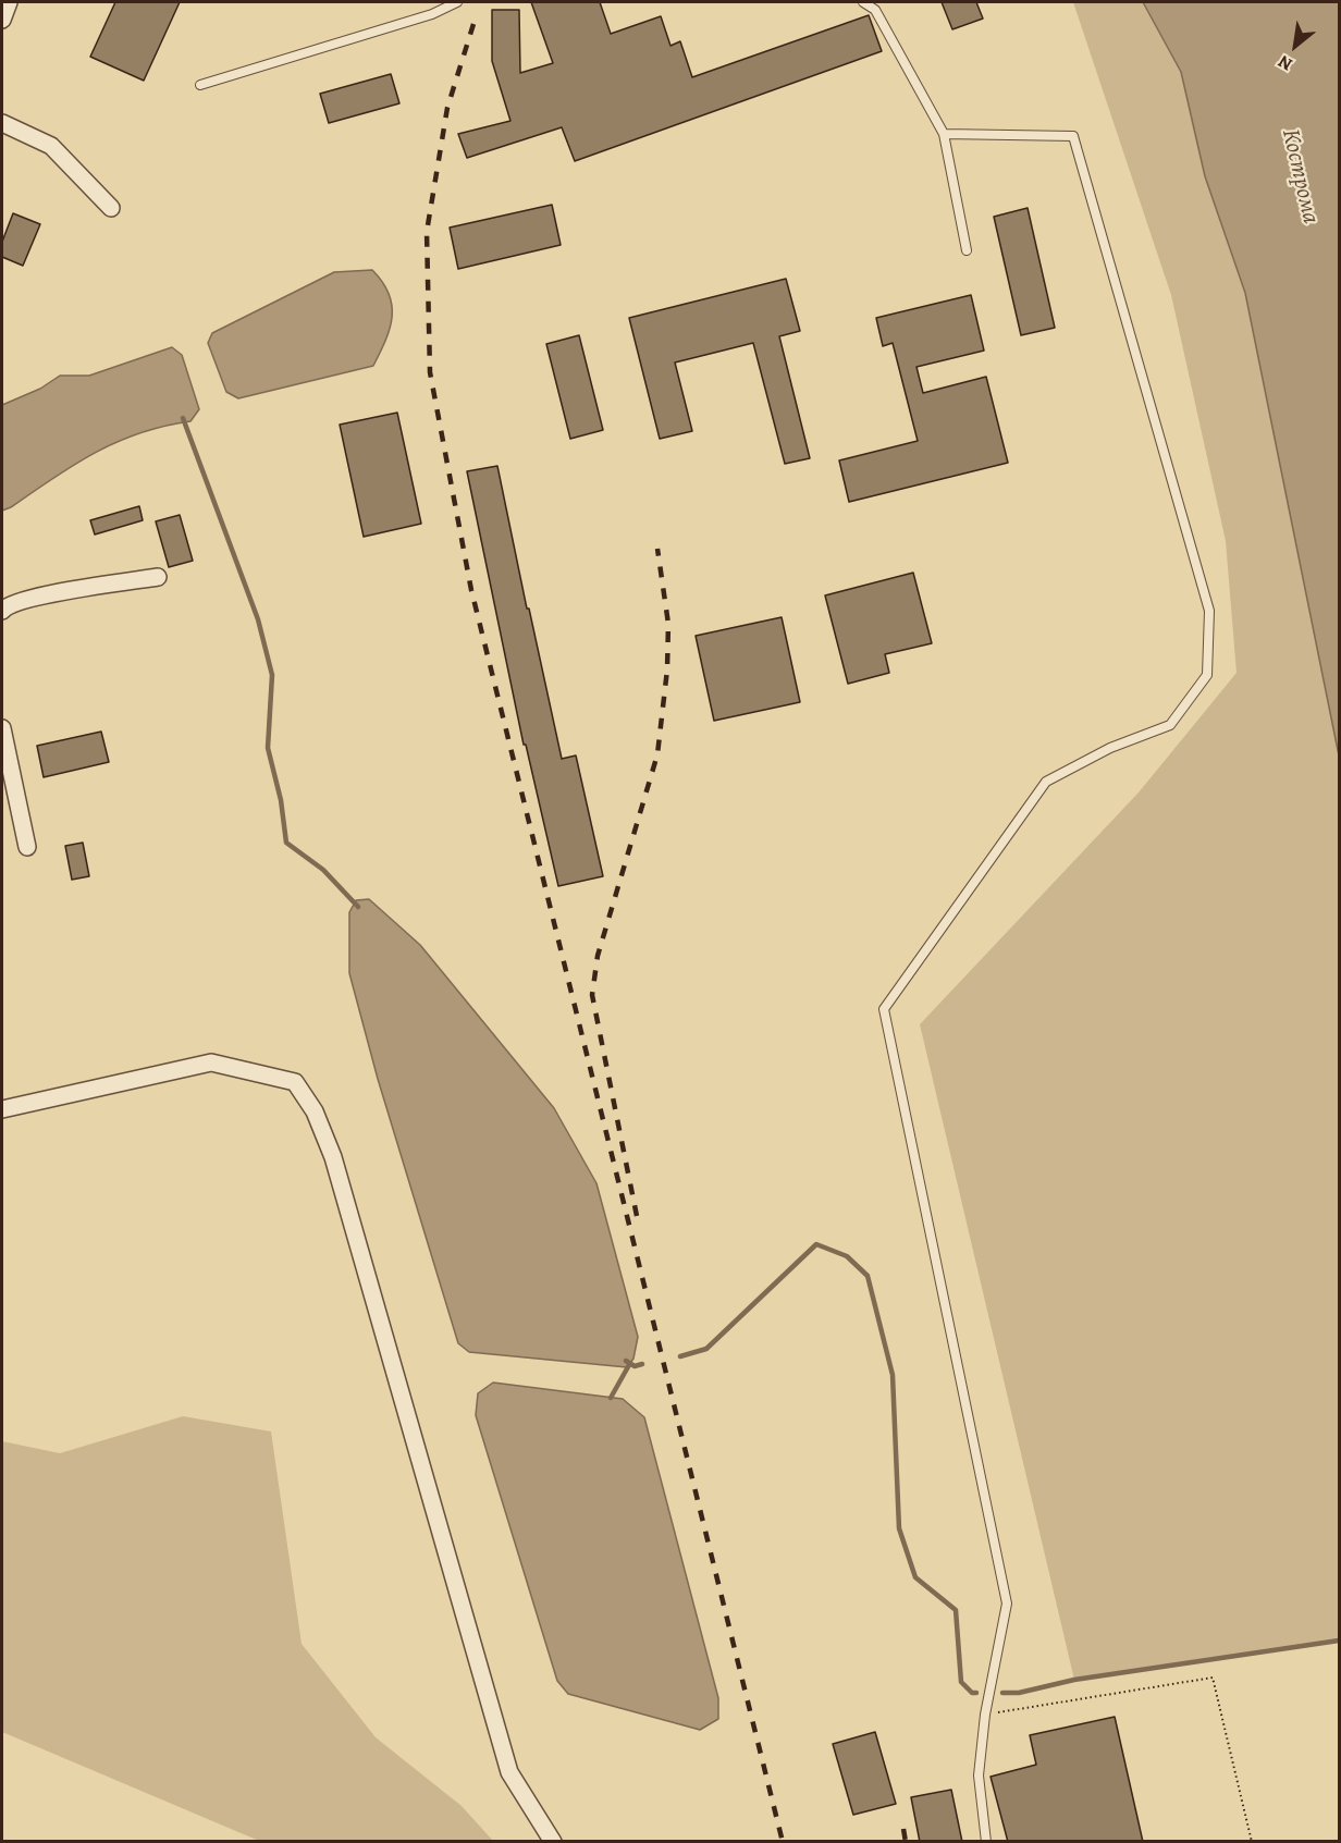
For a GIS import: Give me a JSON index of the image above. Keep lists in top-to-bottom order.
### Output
{
  "water": ["Кострома"],
  "north": "bottom left"
}
